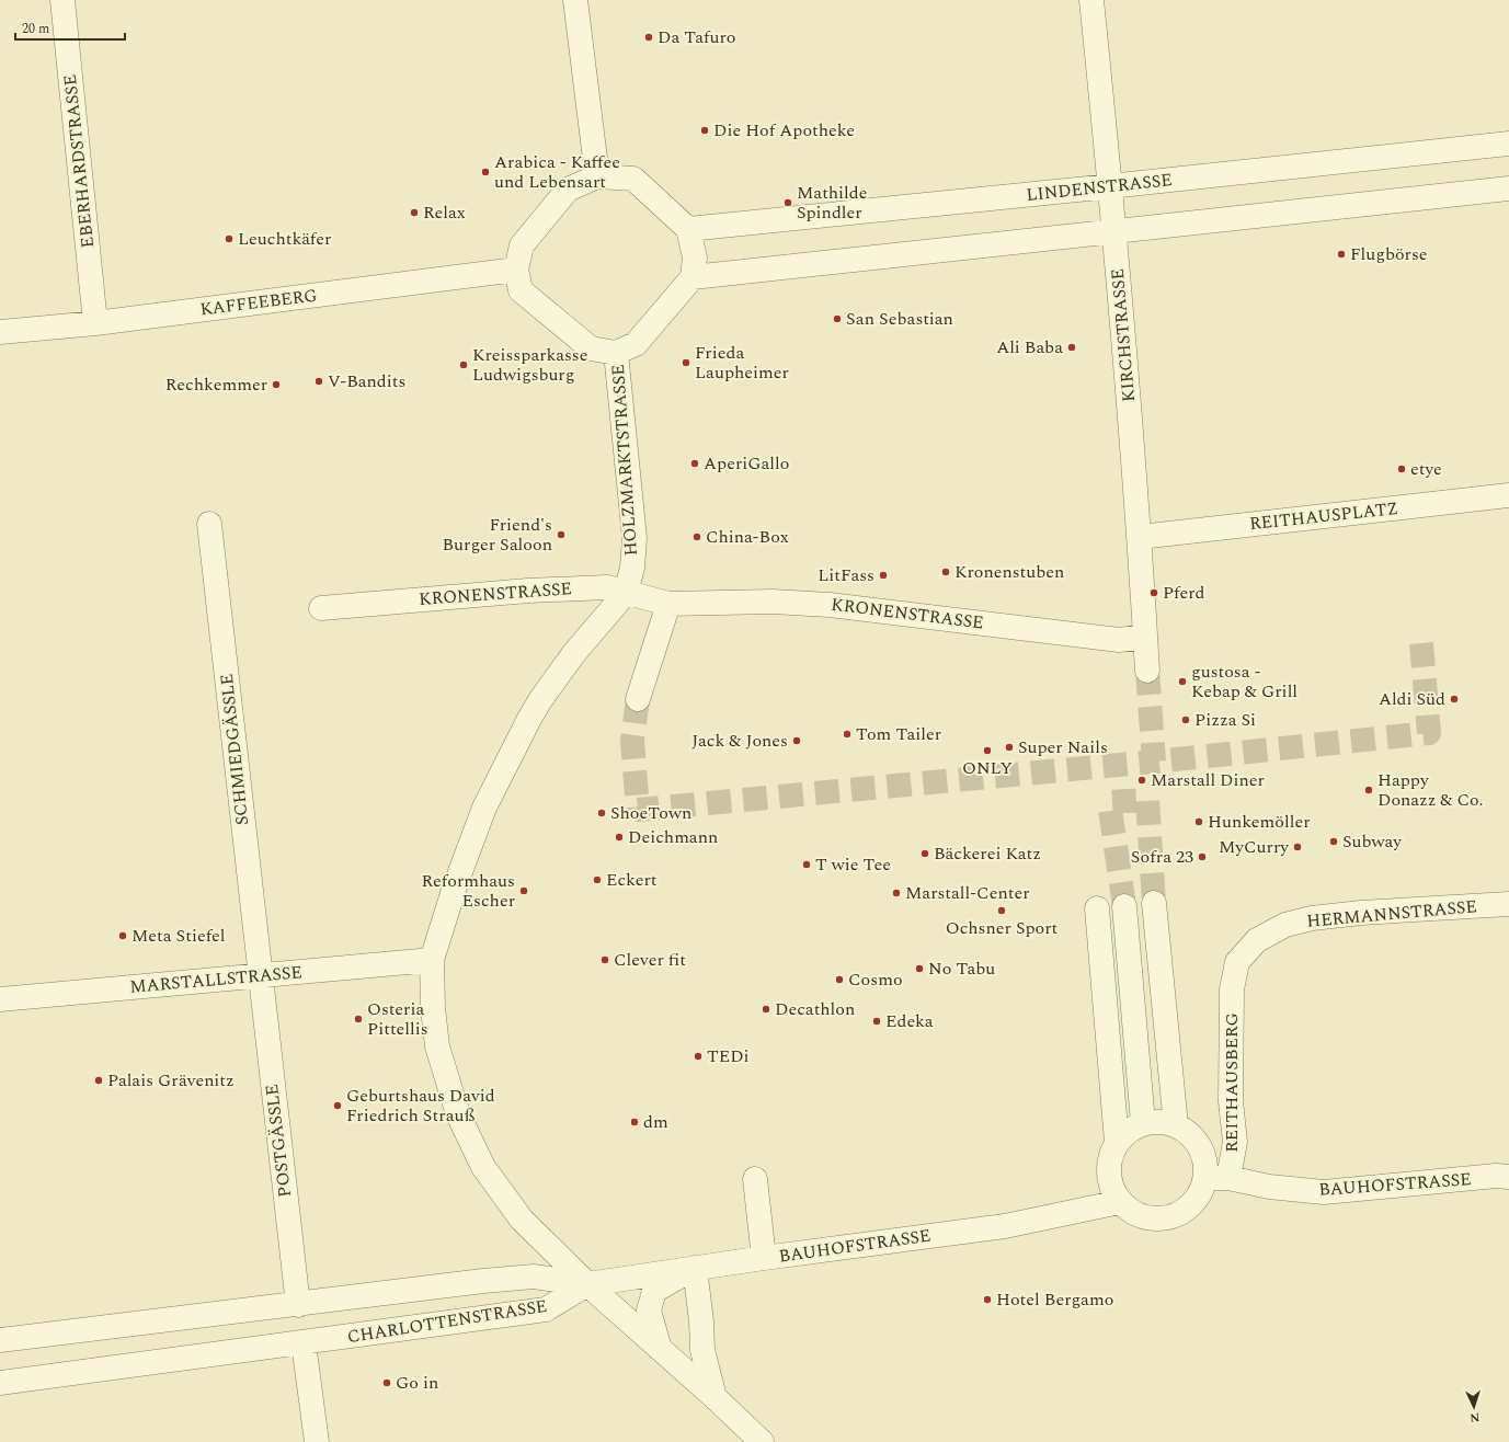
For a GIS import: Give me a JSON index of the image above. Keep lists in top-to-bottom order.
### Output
{
  "streets": {
    "street": [
      "EBERHARDSTRASSE",
      "LINDENSTRASSE",
      "KAFFEEBERG",
      "KIRCHSTRASSE",
      "HOLZMARKTSTRASSE",
      "REITHAUSPLATZ",
      "KRONENSTRASSE",
      "SCHMIEDGÄSSLE",
      "HERMANNSTRASSE",
      "MARSTALLSTRASSE",
      "REITHAUSBERG",
      "POSTGÄSSLE",
      "BAUHOFSTRASSE",
      "CHARLOTTENSTRASSE"
    ]
  },
  "crossings": [
    ["EBERHARDSTRASSE", "KAFFEEBERG"],
    ["LINDENSTRASSE", "KIRCHSTRASSE"],
    ["KIRCHSTRASSE", "REITHAUSPLATZ"],
    ["KIRCHSTRASSE", "KRONENSTRASSE"],
    ["HOLZMARKTSTRASSE", "KRONENSTRASSE"],
    ["SCHMIEDGÄSSLE", "MARSTALLSTRASSE"],
    ["SCHMIEDGÄSSLE", "POSTGÄSSLE"],
    ["HERMANNSTRASSE", "REITHAUSBERG"],
    ["MARSTALLSTRASSE", "POSTGÄSSLE"],
    ["REITHAUSBERG", "BAUHOFSTRASSE"],
    ["POSTGÄSSLE", "CHARLOTTENSTRASSE"],
    ["BAUHOFSTRASSE", "CHARLOTTENSTRASSE"]
  ],
  "places": [
    "Da Tafuro",
    "Die Hof Apotheke",
    "Arabica - Kaffee und Lebensart",
    "Mathilde Spindler",
    "Relax",
    "Leuchtkäfer",
    "Flugbörse",
    "San Sebastian",
    "Ali Baba",
    "Frieda Laupheimer",
    "Kreissparkasse Ludwigsburg",
    "V-Bandits",
    "Rechkemmer",
    "AperiGallo",
    "etye",
    "Friend's Burger Saloon",
    "China-Box",
    "Kronenstuben",
    "LitFass",
    "Pferd",
    "gustosa - Kebap & Grill",
    "Aldi Süd",
    "Pizza Si",
    "Tom Tailer",
    "Jack & Jones",
    "Super Nails",
    "ONLY",
    "Marstall Diner",
    "Happy Donazz & Co.",
    "ShoeTown",
    "Hunkemöller",
    "Deichmann",
    "Subway",
    "MyCurry",
    "Bäckerei Katz",
    "Sofra 23",
    "T wie Tee",
    "Eckert",
    "Reformhaus Escher",
    "Marstall-Center",
    "Ochsner Sport",
    "Meta Stiefel",
    "Clever fit",
    "No Tabu",
    "Cosmo",
    "Decathlon",
    "Osteria Pittellis",
    "Edeka",
    "TEDi",
    "Palais Grävenitz",
    "Geburtshaus David Friedrich Strauß",
    "dm",
    "Hotel Bergamo",
    "Go in"
  ],
  "scale_bar": "20 m",
  "north": "bottom"
}
